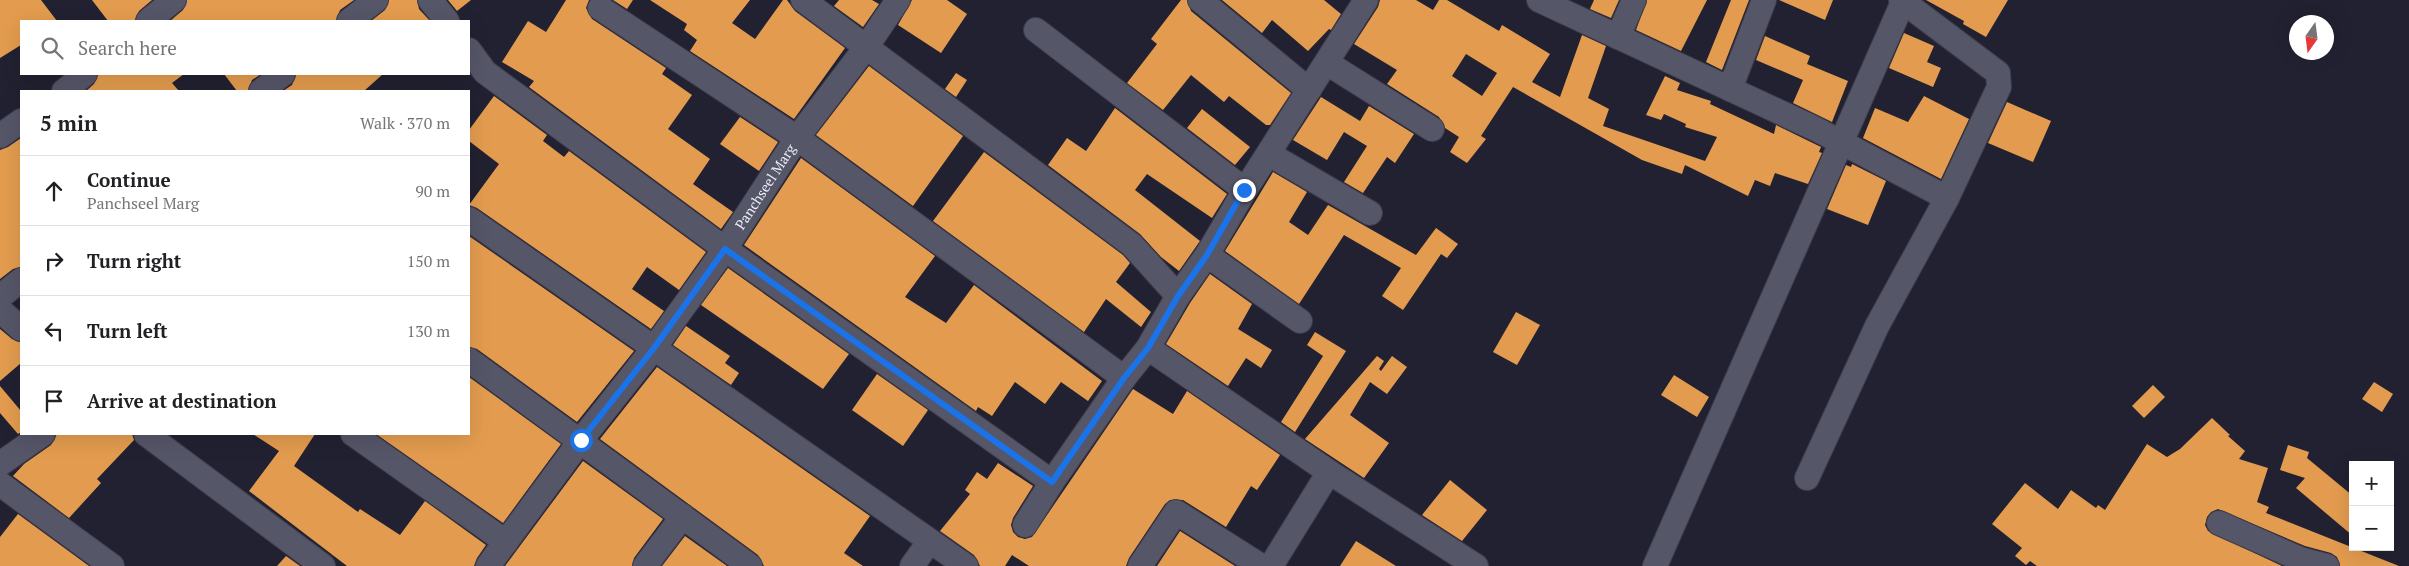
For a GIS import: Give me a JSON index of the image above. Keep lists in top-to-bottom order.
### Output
{
  "streets": {
    "street": ["Panchseel Marg"]
  },
  "north": "bottom",
  "page": {
    "search": "Search here",
    "heading": ["5 min", "Walk · 370 m"],
    "list": [
      ["Continue", "Panchseel Marg", "90 m"],
      ["Turn right", "150 m"],
      ["Turn left", "130 m"],
      "Arrive at destination"
    ],
    "map_buttons": ["+", "−"]
  }
}
